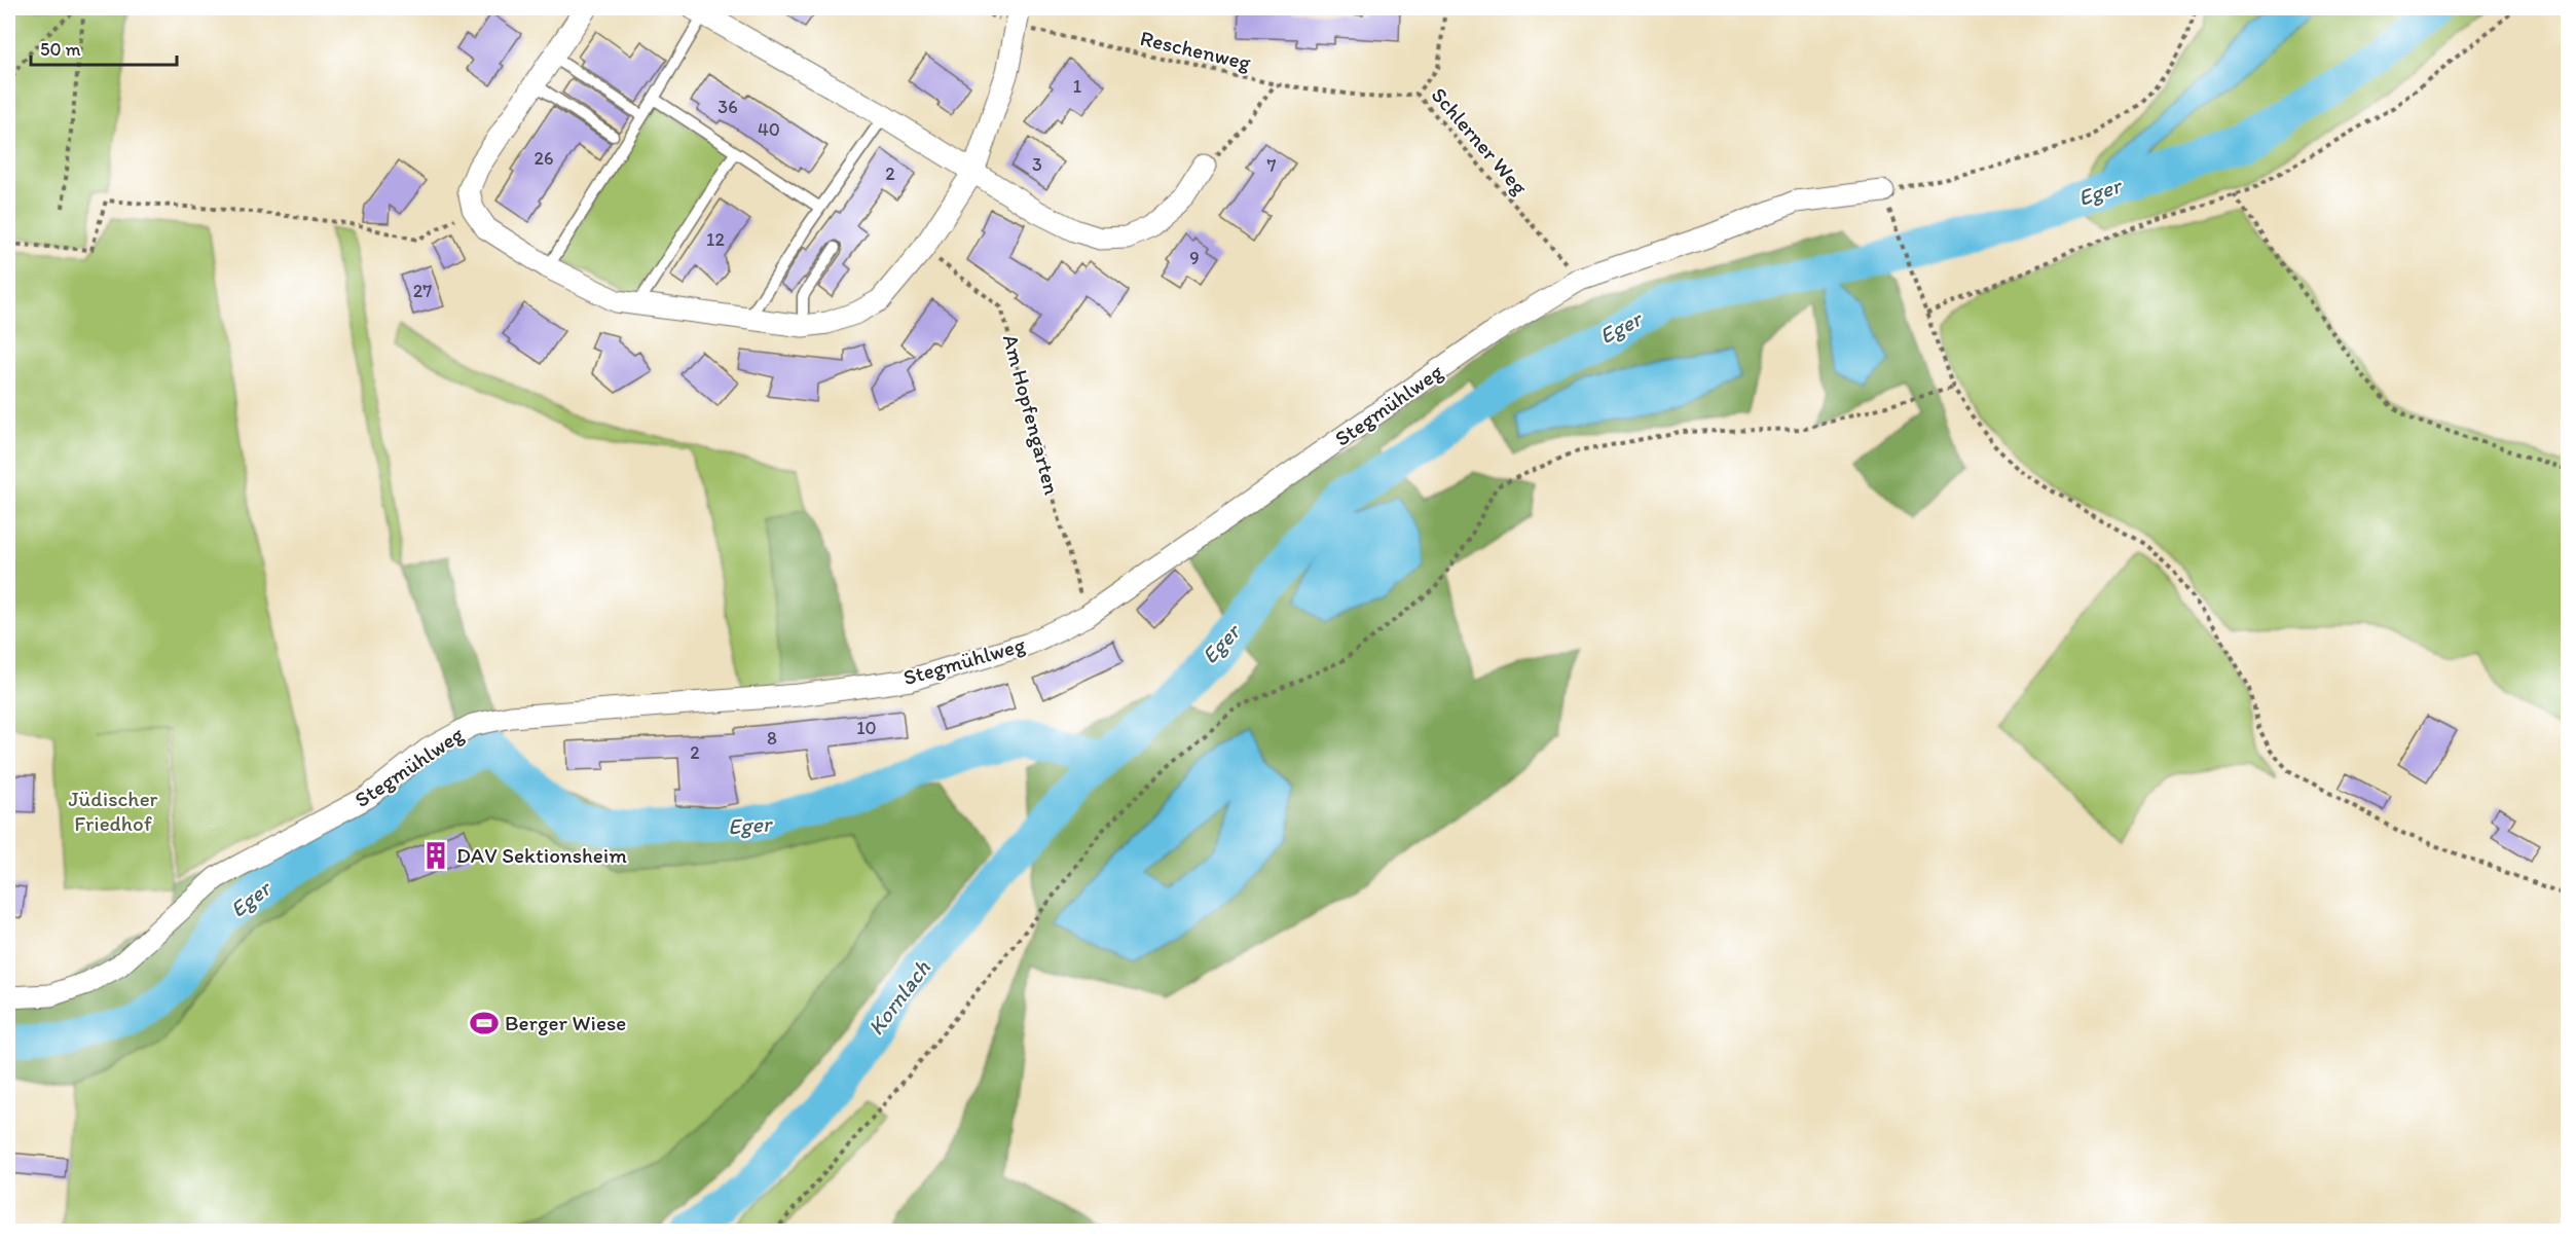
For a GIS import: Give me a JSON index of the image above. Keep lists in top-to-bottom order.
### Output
{
  "streets": {
    "street": ["Stegmühlweg"],
    "path": ["Reschenweg", "Schlerner Weg", "Am Hopfengarten"]
  },
  "crossings": [
    ["Reschenweg", "Schlerner Weg"],
    ["Schlerner Weg", "Stegmühlweg"],
    ["Stegmühlweg", "Am Hopfengarten"]
  ],
  "water": ["Eger", "Kornlach"],
  "parks": ["Jüdischer Friedhof"],
  "places": {
    "building": ["DAV Sektionsheim"],
    "sports": ["Berger Wiese"]
  },
  "house_numbers": [
    "1",
    "36",
    "40",
    "26",
    "3",
    "7",
    "2",
    "12",
    "9",
    "27",
    "10",
    "8",
    "2"
  ],
  "scale_bar": "50 m"
}
